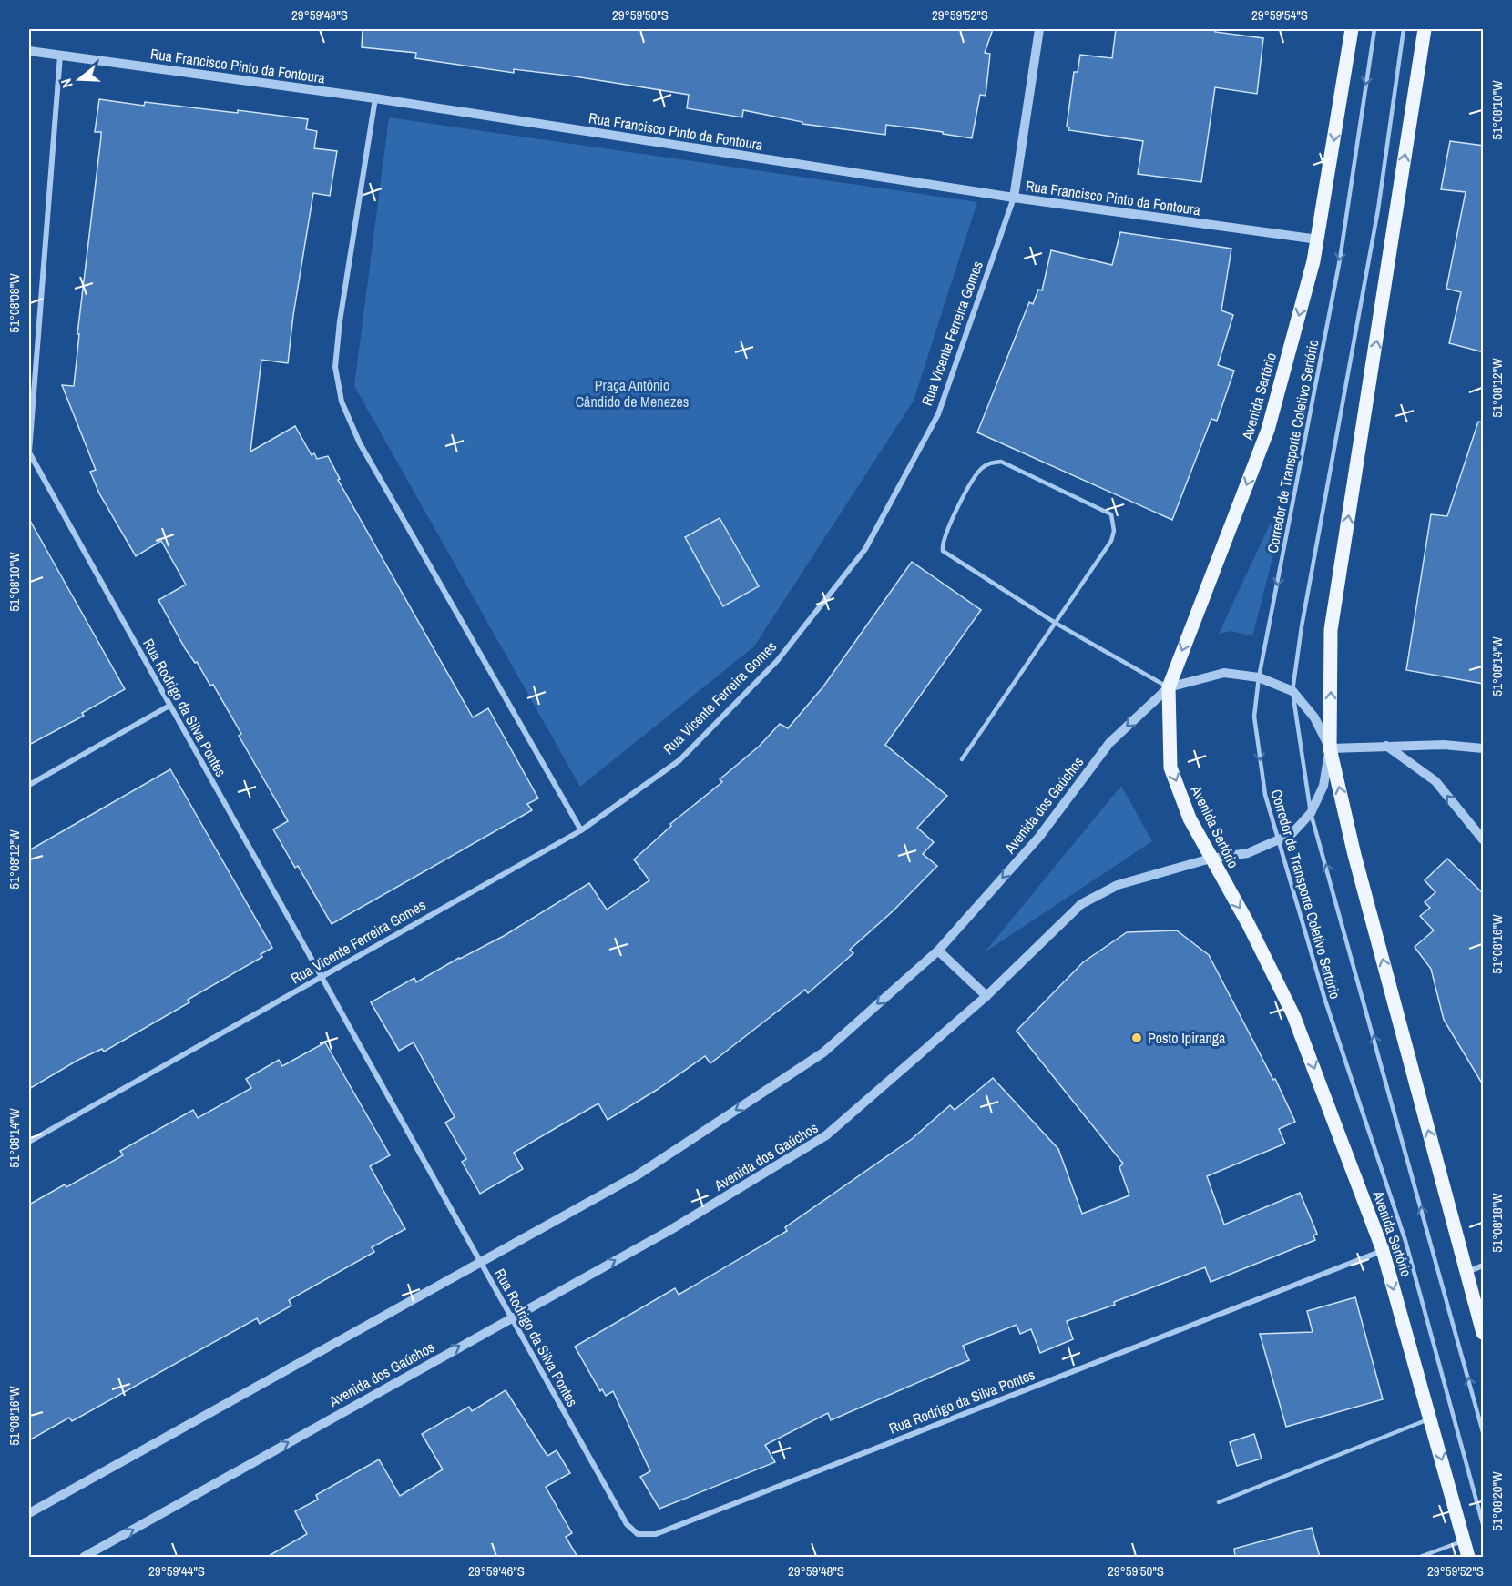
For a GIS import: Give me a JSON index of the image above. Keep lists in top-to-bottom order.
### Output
{
  "streets": {
    "main road": ["Avenida Sertório"],
    "street": [
      "Rua Francisco Pinto da Fontoura",
      "Rua Vicente Ferreira Gomes",
      "Rua Rodrigo da Silva Pontes",
      "Avenida dos Gaúchos"
    ],
    "lane": ["Corredor de Transporte Coletivo Sertório"]
  },
  "crossings": [
    ["Rua Francisco Pinto da Fontoura", "Rua Vicente Ferreira Gomes"],
    ["Rua Francisco Pinto da Fontoura", "Avenida Sertório"],
    ["Rua Francisco Pinto da Fontoura", "Rua Rodrigo da Silva Pontes"],
    ["Rua Vicente Ferreira Gomes", "Rua Rodrigo da Silva Pontes"],
    ["Avenida Sertório", "Rua Rodrigo da Silva Pontes"],
    ["Avenida Sertório", "Avenida dos Gaúchos"],
    ["Corredor de Transporte Coletivo Sertório", "Avenida dos Gaúchos"],
    ["Rua Rodrigo da Silva Pontes", "Avenida dos Gaúchos"]
  ],
  "parks": ["Praça Antônio Cândido de Menezes"],
  "places": ["Posto Ipiranga"],
  "north": "left",
  "coordinates": [
    "29°59'48\"S",
    "29°59'50\"S",
    "29°59'52\"S",
    "29°59'54\"S",
    "51°08'10\"W",
    "51°08'08\"W",
    "51°08'12\"W",
    "51°08'14\"W",
    "51°08'16\"W",
    "51°08'18\"W",
    "51°08'20\"W",
    "29°59'44\"S",
    "29°59'46\"S"
  ]
}
